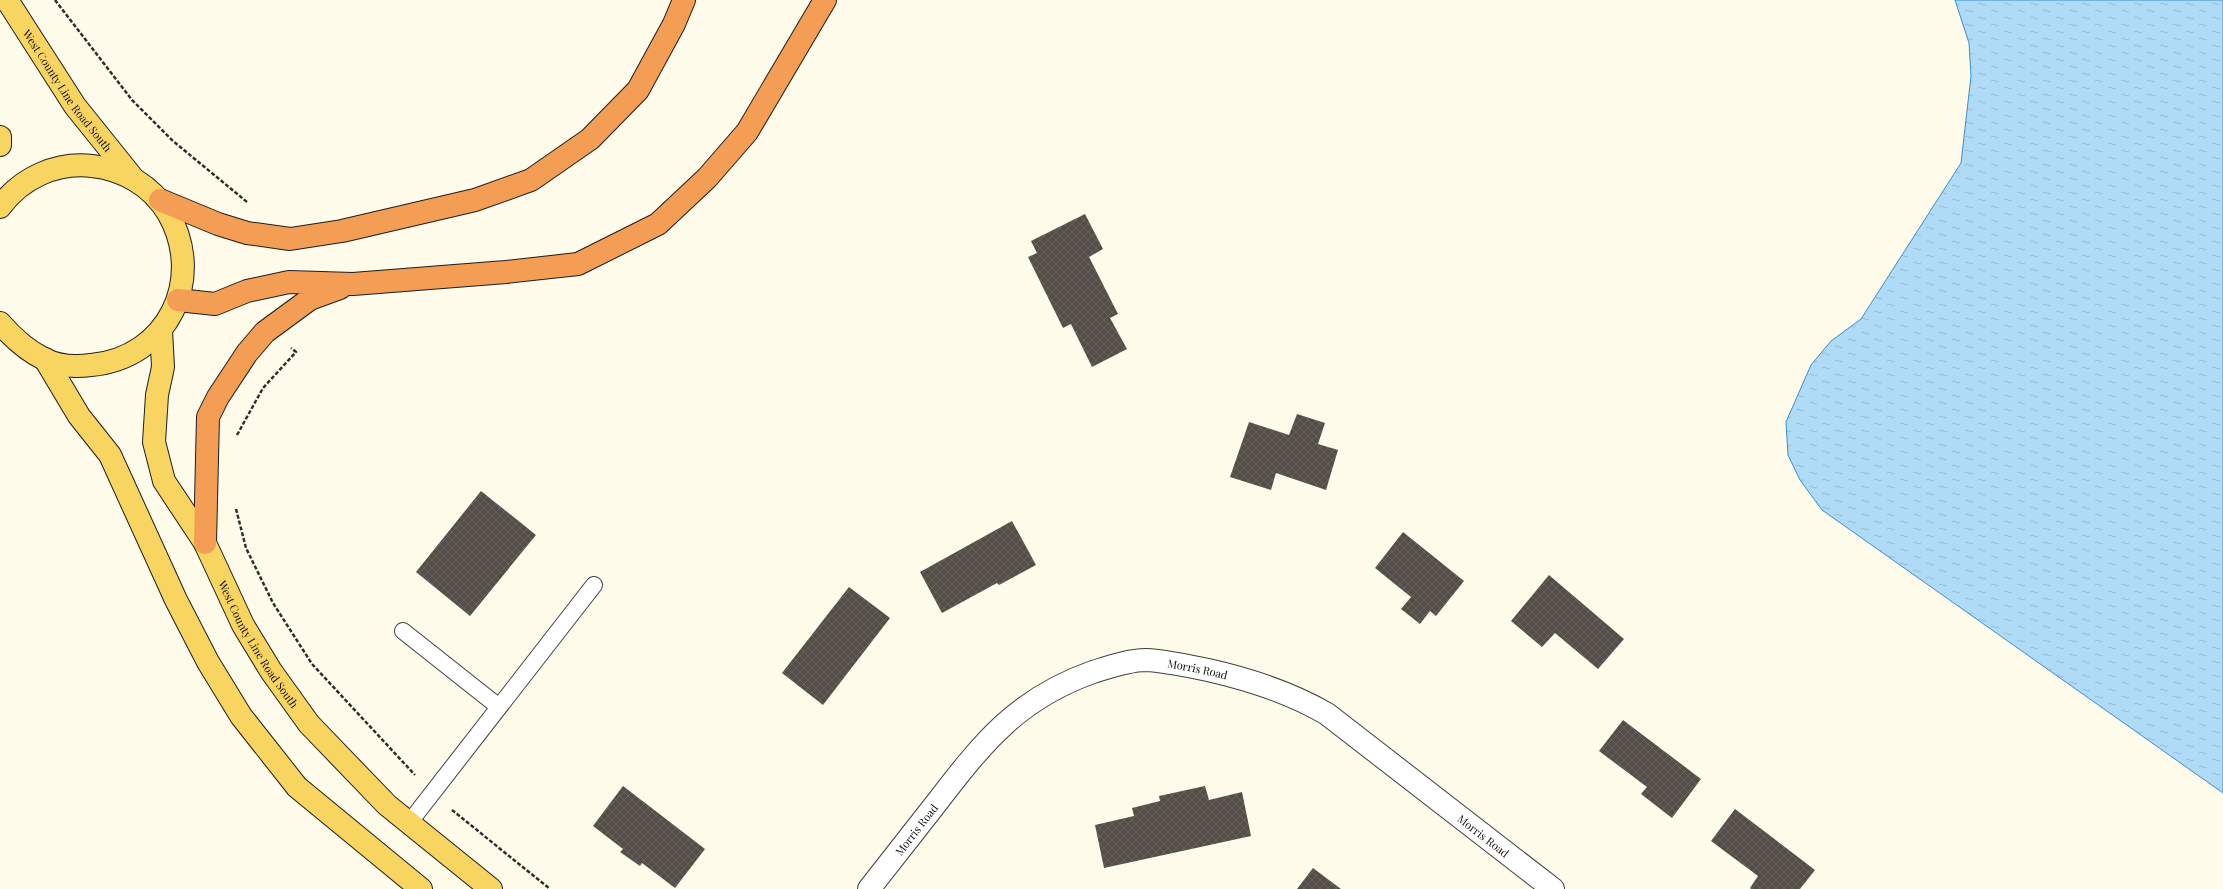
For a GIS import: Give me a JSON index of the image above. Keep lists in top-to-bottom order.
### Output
{
  "streets": {
    "main road": ["West County Line Road South"],
    "street": ["Morris Road"]
  }
}
